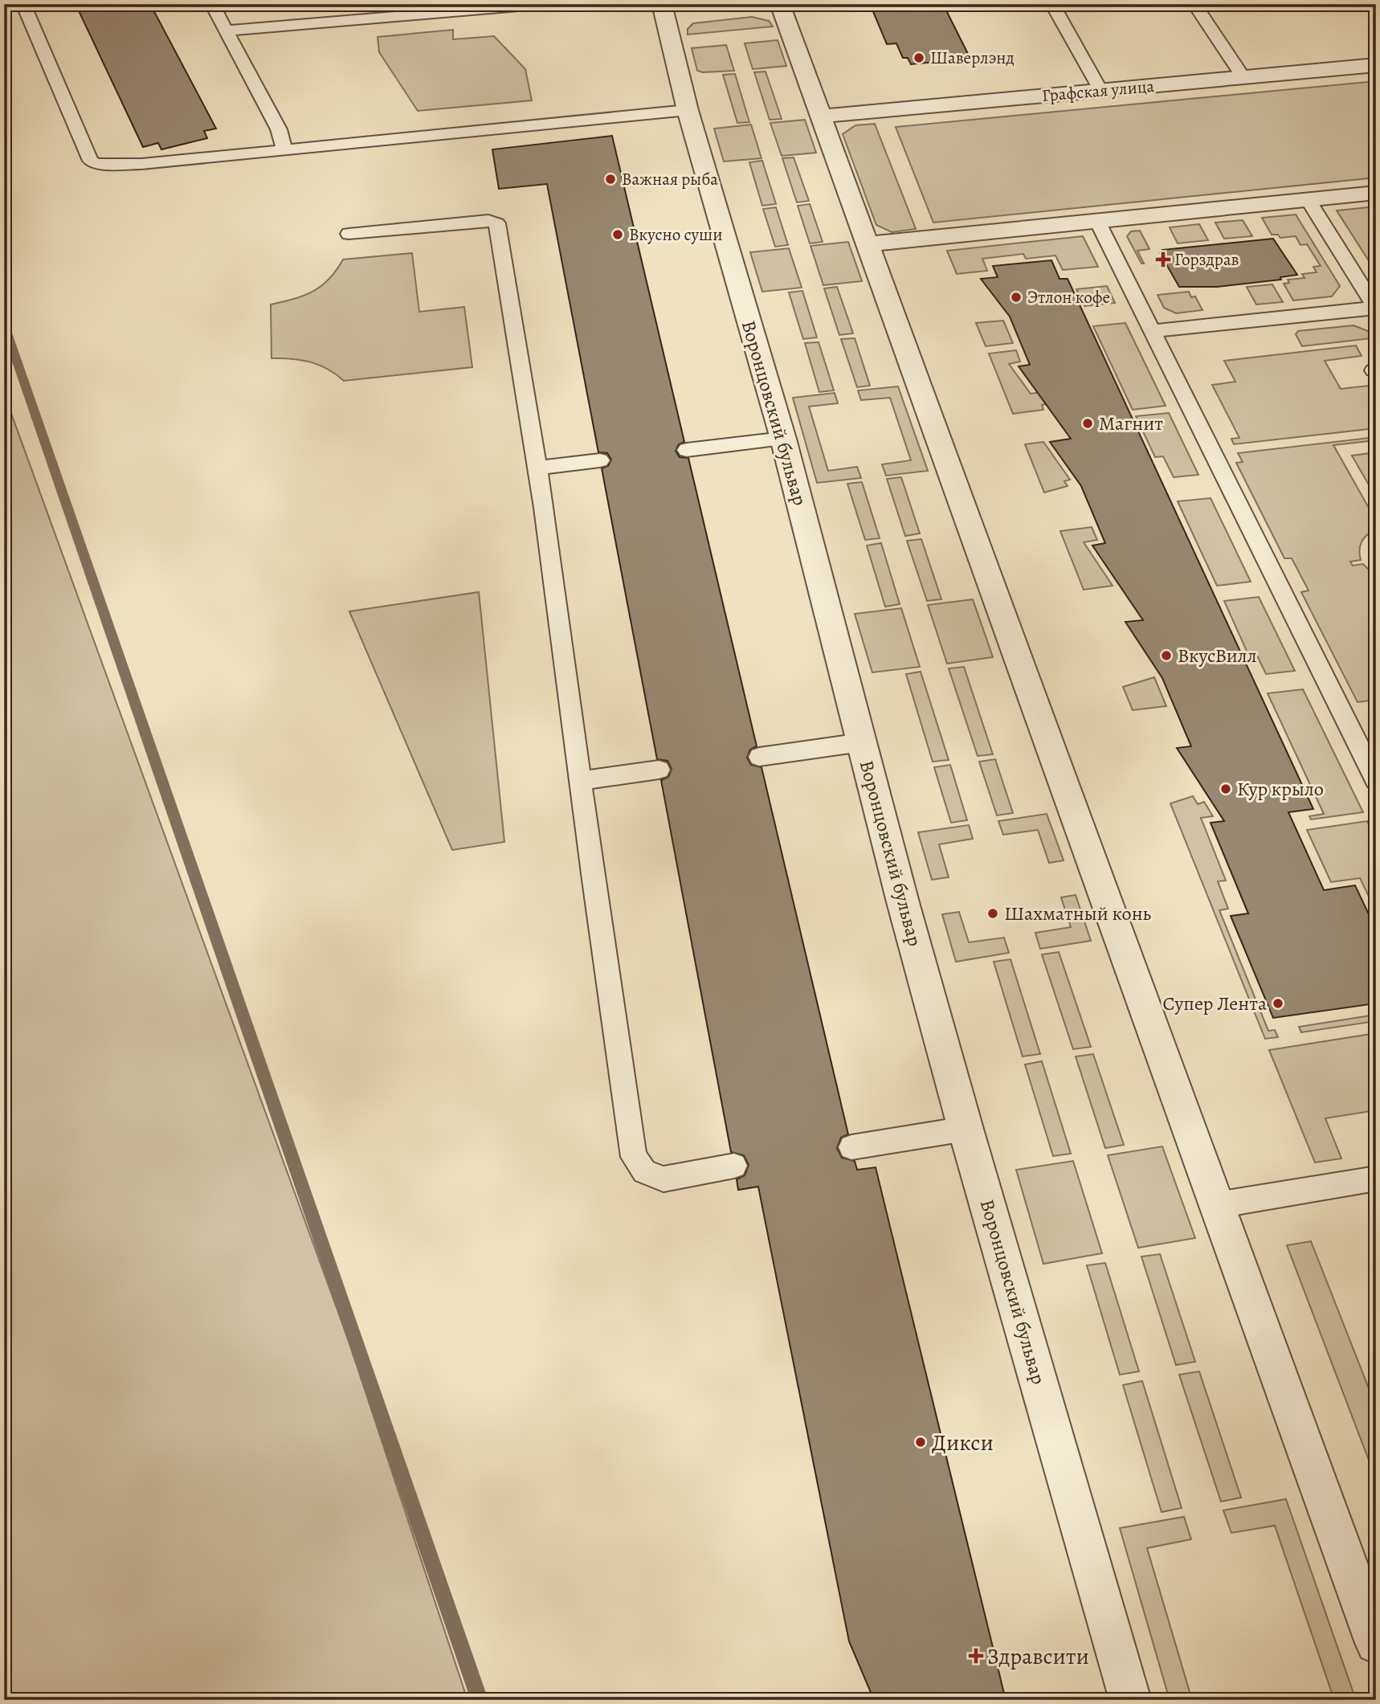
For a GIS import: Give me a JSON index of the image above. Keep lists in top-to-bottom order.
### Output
{
  "streets": {
    "street": ["Графская улица", "Воронцовский бульвар"]
  },
  "places": {
    "other": [
      "Шаверлэнд",
      "Важная рыба",
      "Вкусно суши",
      "Этлон кофе",
      "Магнит",
      "ВкусВилл",
      "Кур крыло",
      "Шахматный конь",
      "Супер Лента",
      "Дикси"
    ],
    "health": ["Горздрав", "Здравсити"]
  }
}
